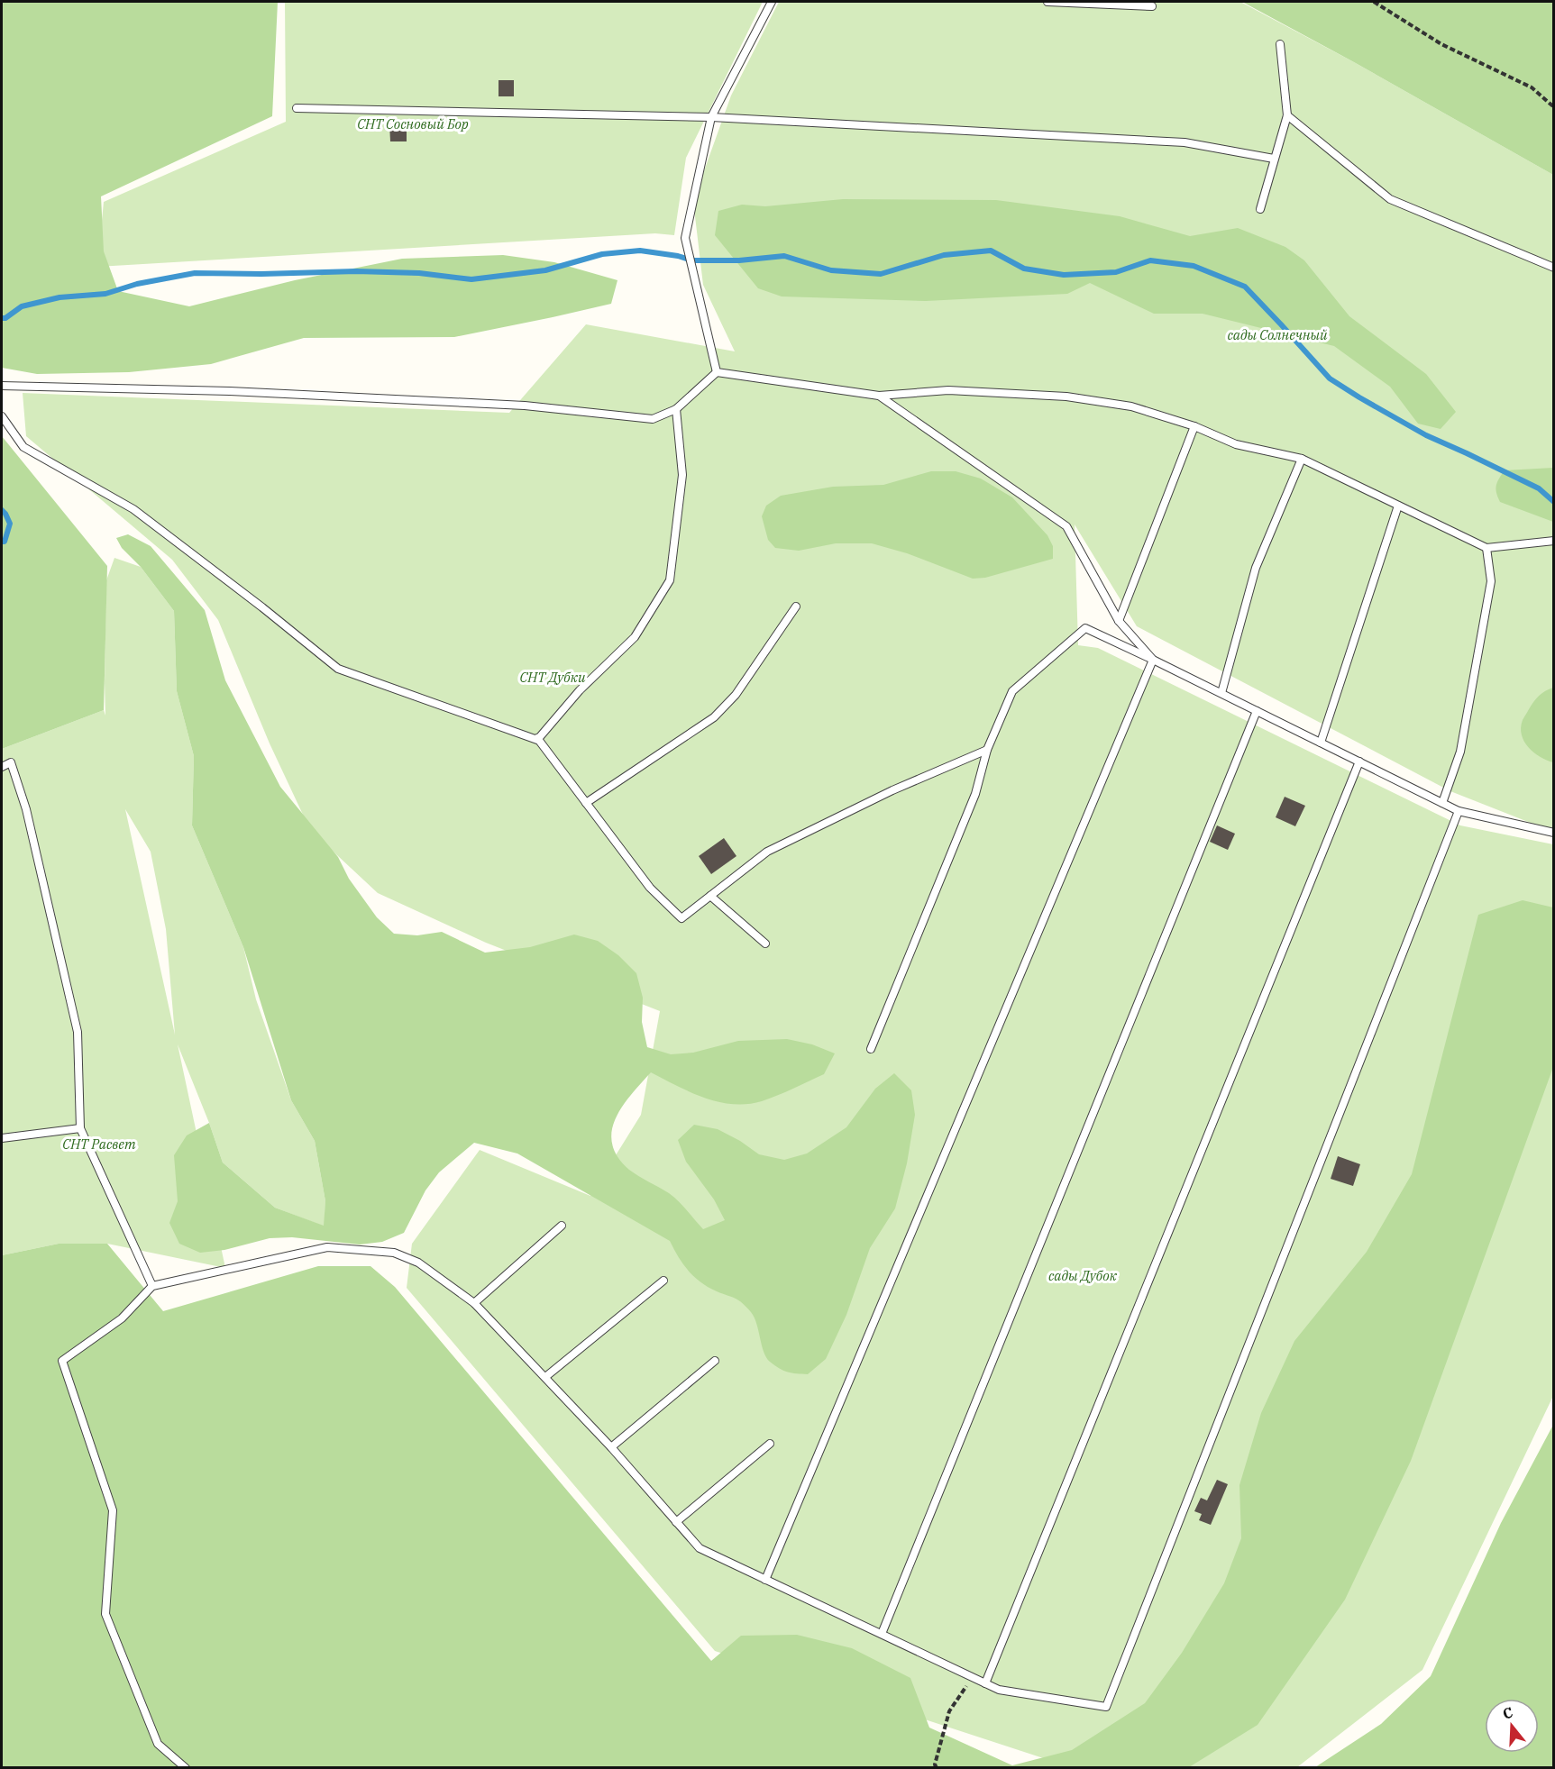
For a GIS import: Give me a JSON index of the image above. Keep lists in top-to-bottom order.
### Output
{
  "parks": [
    "СНТ Сосновый Бор",
    "сады Солнечный",
    "СНТ Дубки",
    "СНТ Расвет",
    "сады Дубок"
  ],
  "north": "top"
}
